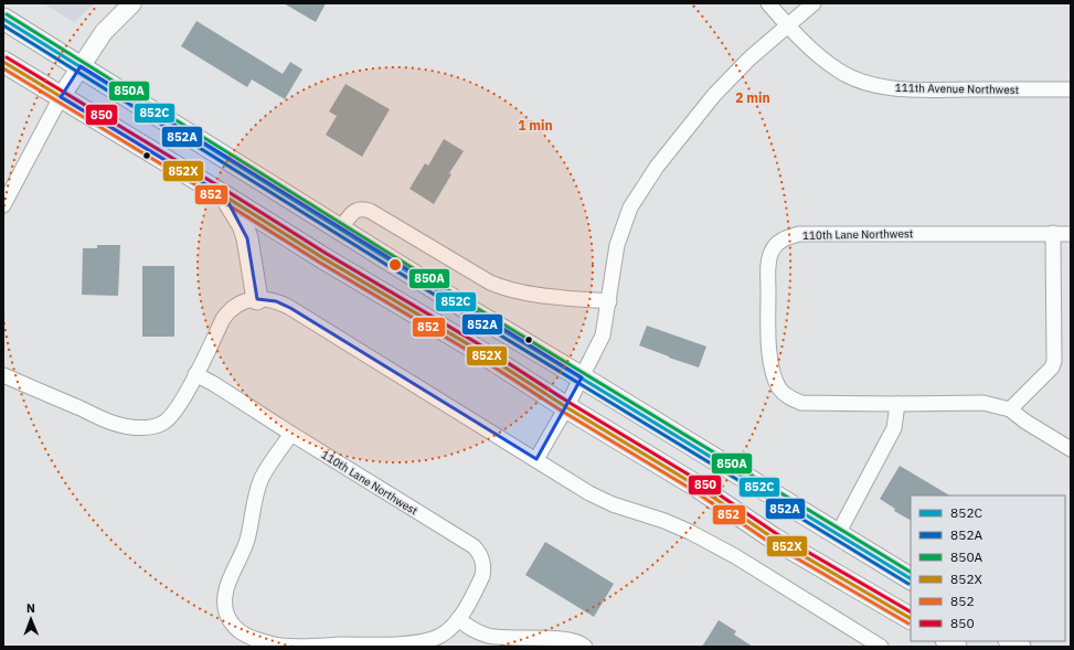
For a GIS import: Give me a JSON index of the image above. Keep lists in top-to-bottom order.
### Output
{
  "streets": {
    "street": ["111th Avenue Northwest", "110th Lane Northwest"]
  },
  "lines": [
    "transit line 850A",
    "transit line 852C",
    "transit line 852A",
    "transit line 850",
    "transit line 852X",
    "transit line 852"
  ],
  "legend": [
    "852C",
    "852A",
    "850A",
    "852X",
    "852",
    "850"
  ],
  "north": "top",
  "rings": ["2 min", "1 min"]
}
